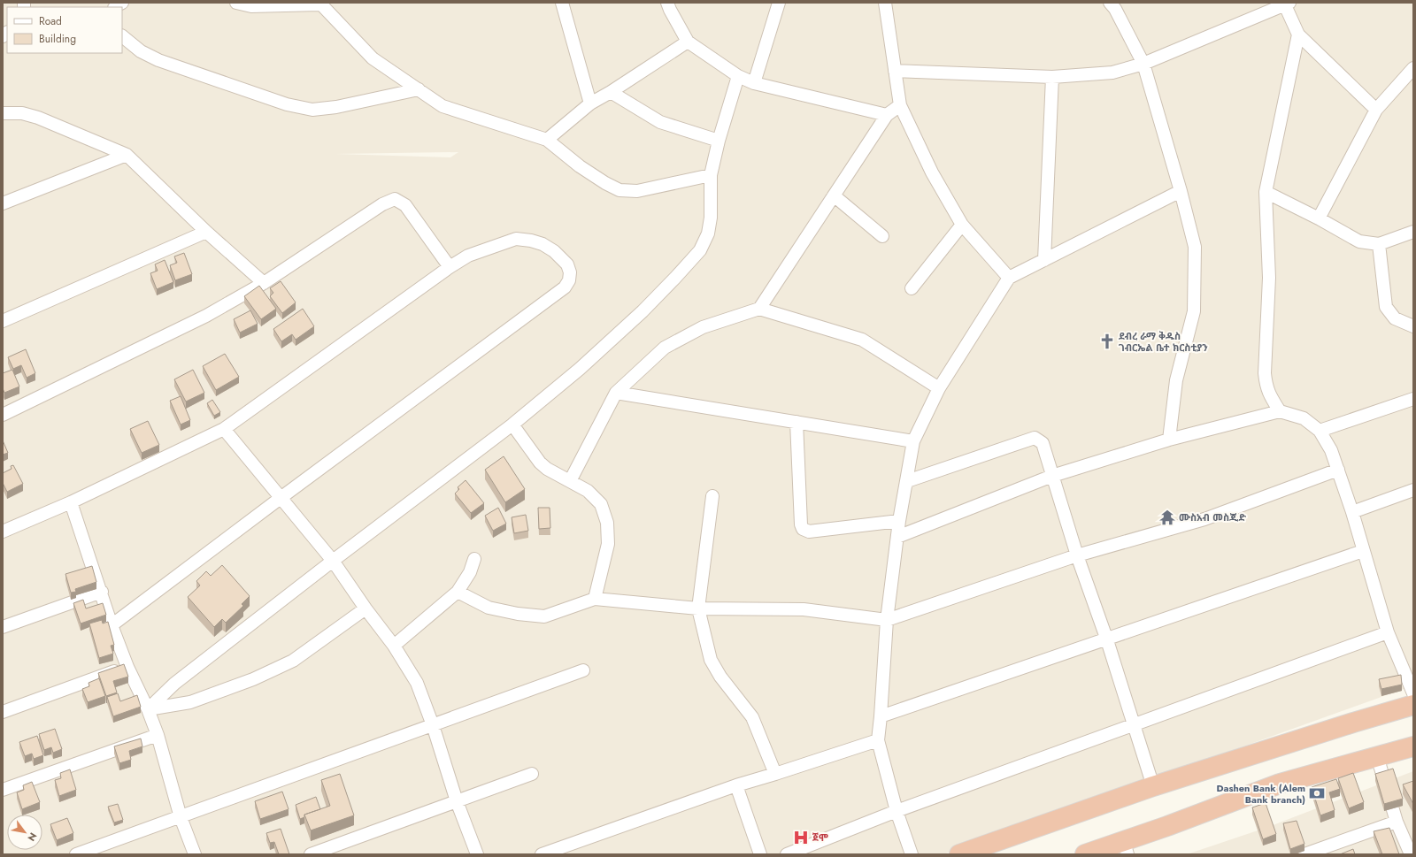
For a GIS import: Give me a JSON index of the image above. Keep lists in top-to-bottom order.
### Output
{
  "places": {
    "church": ["ደብረ ራማ ቅዱስ ገብርኤል ቤተ ክርስቲያን"],
    "temple": ["ሙስአብ መስጂድ"],
    "bank": ["Dashen Bank (Alem Bank branch)"],
    "hospital": ["ጀሞ"]
  },
  "legend": ["Road", "Building"],
  "north": "bottom right"
}
